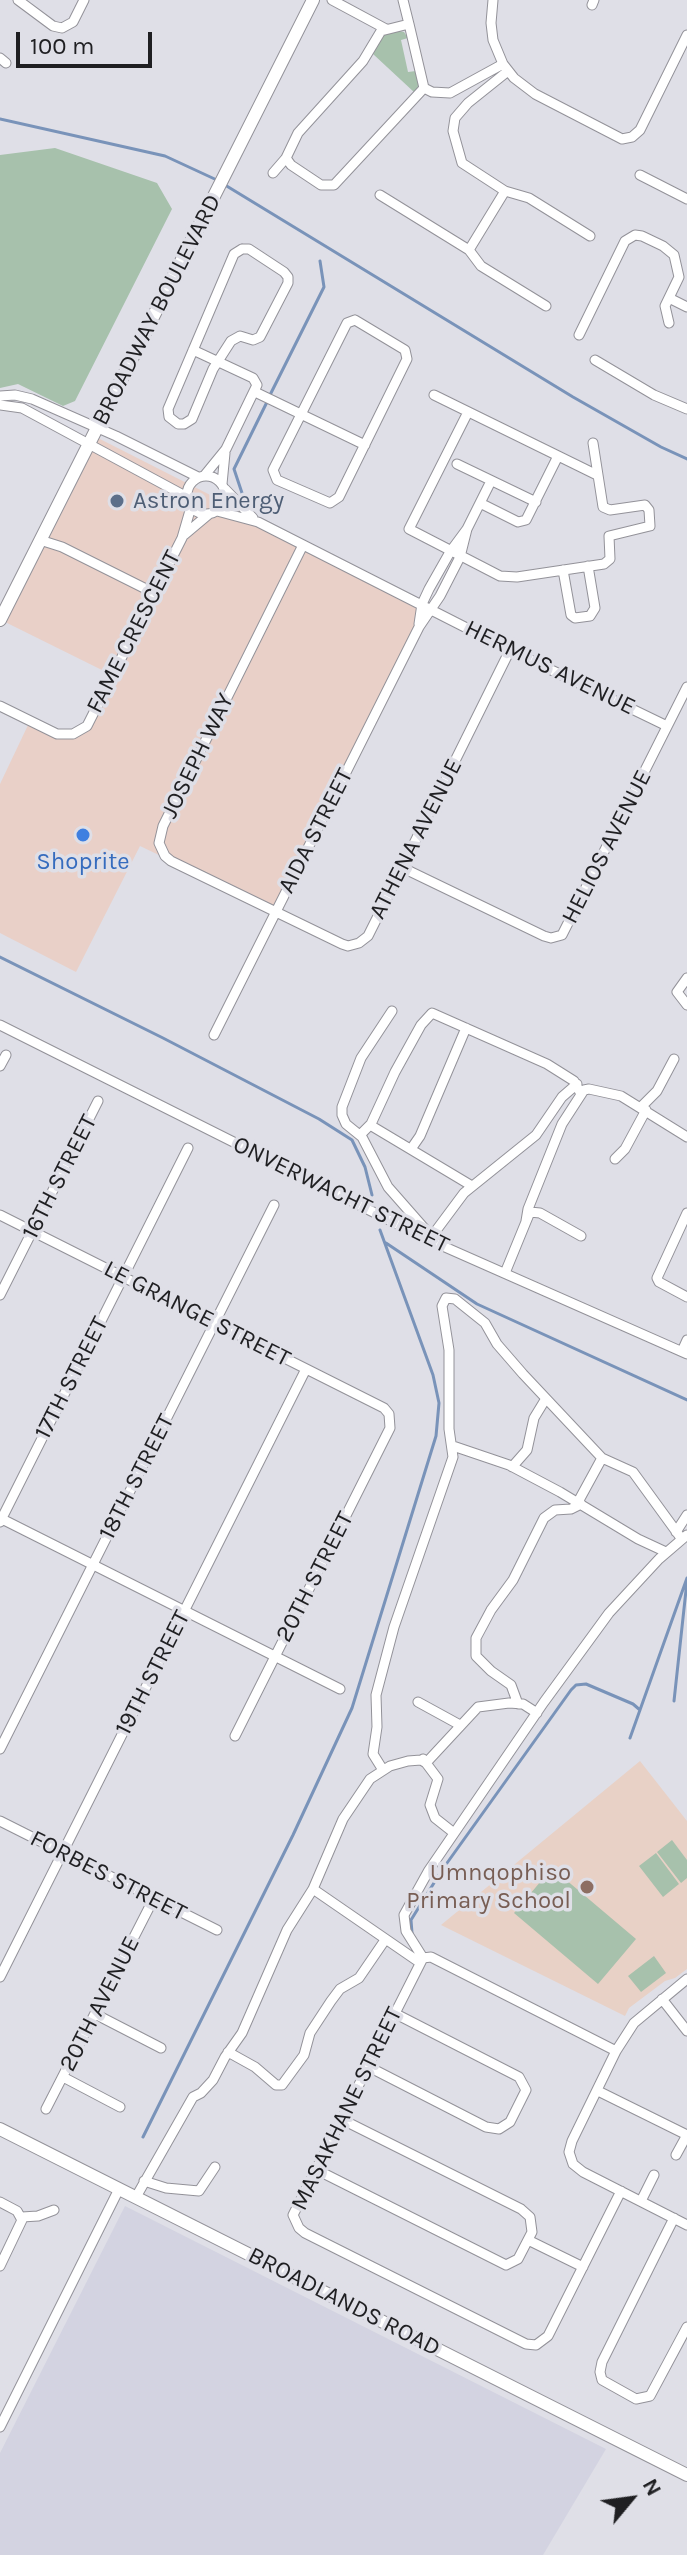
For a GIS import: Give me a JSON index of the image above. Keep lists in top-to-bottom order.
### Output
{
  "streets": {
    "main road": ["BROADWAY BOULEVARD", "BROADLANDS ROAD"],
    "street": [
      "FAME CRESCENT",
      "HERMUS AVENUE",
      "JOSEPH WAY",
      "AIDA STREET",
      "ATHENA AVENUE",
      "HELIOS AVENUE",
      "16TH STREET",
      "ONVERWACHT STREET",
      "LE GRANGE STREET",
      "17TH STREET",
      "18TH STREET",
      "20TH STREET",
      "19TH STREET",
      "FORBES STREET",
      "20TH AVENUE",
      "MASAKHANE STREET"
    ]
  },
  "crossings": [
    ["HERMUS AVENUE", "JOSEPH WAY"],
    ["HERMUS AVENUE", "AIDA STREET"],
    ["HERMUS AVENUE", "ATHENA AVENUE"],
    ["HERMUS AVENUE", "HELIOS AVENUE"],
    ["JOSEPH WAY", "AIDA STREET"],
    ["JOSEPH WAY", "ATHENA AVENUE"],
    ["AIDA STREET", "ATHENA AVENUE"],
    ["ATHENA AVENUE", "HELIOS AVENUE"],
    ["16TH STREET", "LE GRANGE STREET"],
    ["LE GRANGE STREET", "17TH STREET"],
    ["LE GRANGE STREET", "18TH STREET"],
    ["LE GRANGE STREET", "20TH STREET"],
    ["LE GRANGE STREET", "19TH STREET"],
    ["19TH STREET", "FORBES STREET"],
    ["FORBES STREET", "20TH AVENUE"]
  ],
  "places": ["Astron Energy", "Shoprite", "Umnqophiso Primary School"],
  "scale_bar": "100 m",
  "north": "top right"
}
